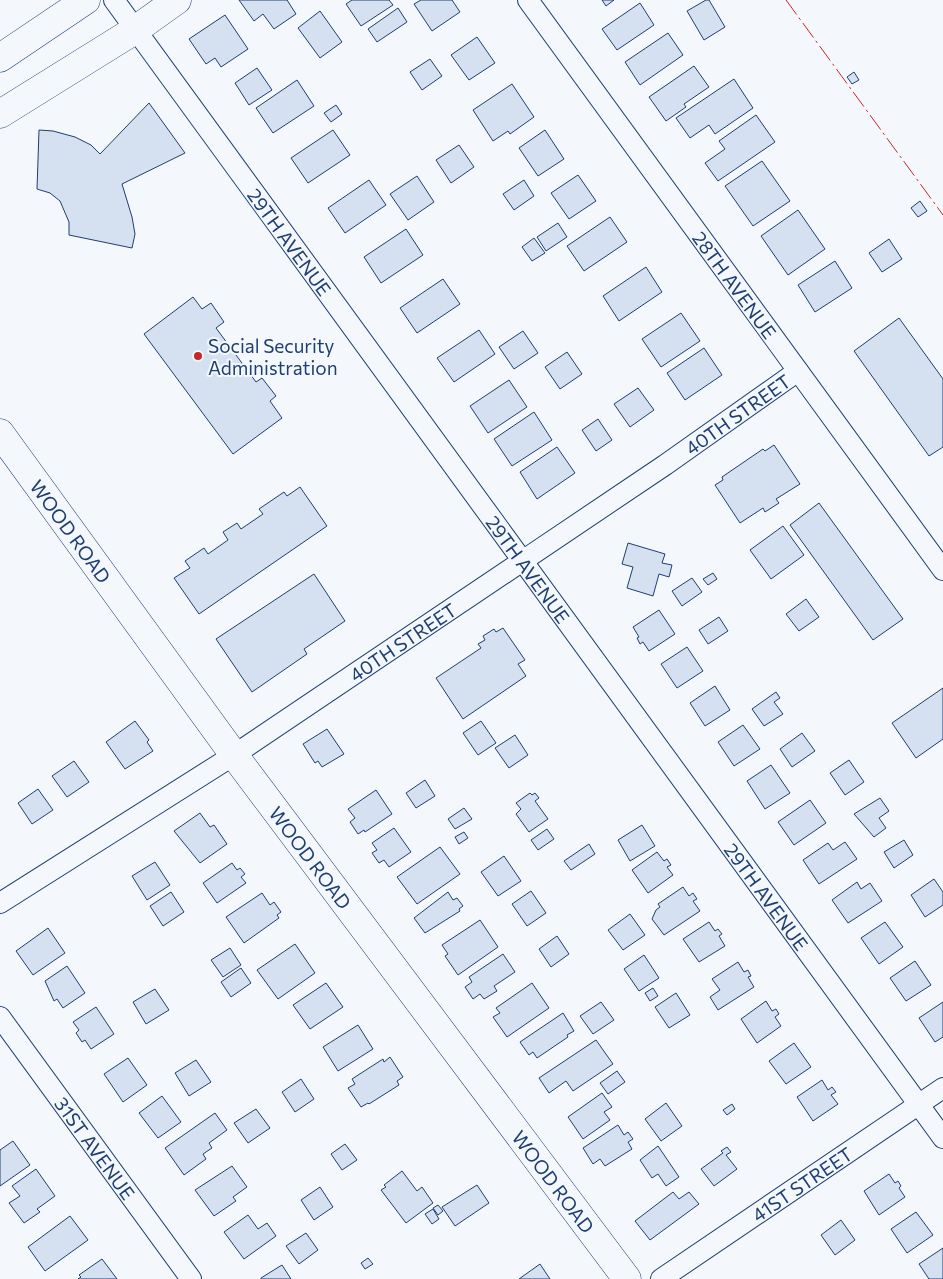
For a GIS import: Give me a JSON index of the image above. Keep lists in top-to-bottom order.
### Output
{
  "streets": {
    "street": [
      "29TH AVENUE",
      "28TH AVENUE",
      "40TH STREET",
      "WOOD ROAD",
      "31ST AVENUE",
      "41ST STREET"
    ]
  },
  "crossings": [
    ["29TH AVENUE", "40TH STREET"],
    ["29TH AVENUE", "41ST STREET"],
    ["28TH AVENUE", "40TH STREET"],
    ["40TH STREET", "WOOD ROAD"]
  ],
  "places": ["Social Security Administration"]
}
